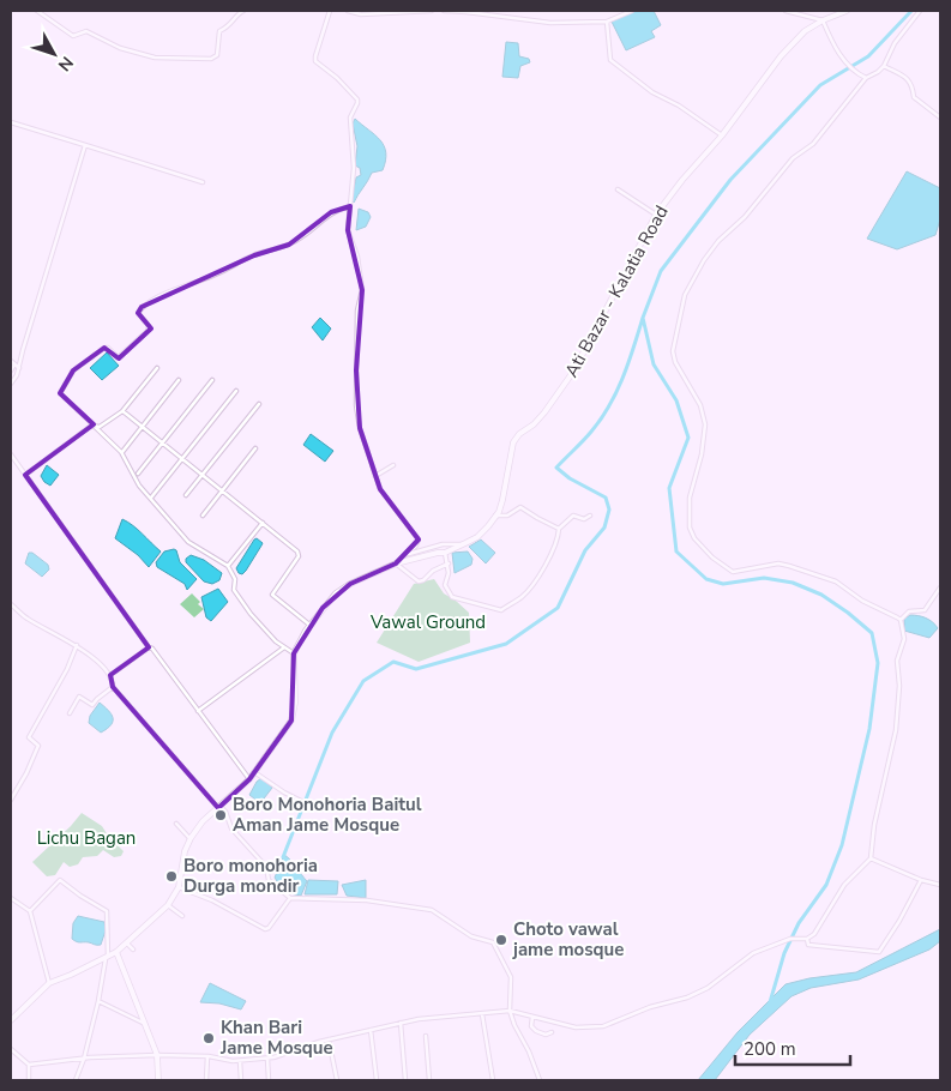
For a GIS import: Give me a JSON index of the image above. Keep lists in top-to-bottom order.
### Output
{
  "streets": {
    "main road": ["Ati Bazar - Kalatia Road"]
  },
  "parks": ["Vawal Ground", "Lichu Bagan"],
  "places": [
    "Boro Monohoria Baitul Aman Jame Mosque",
    "Boro monohoria Durga mondir",
    "Choto vawal jame mosque",
    "Khan Bari Jame Mosque"
  ],
  "scale_bar": "200 m",
  "north": "bottom right"
}
